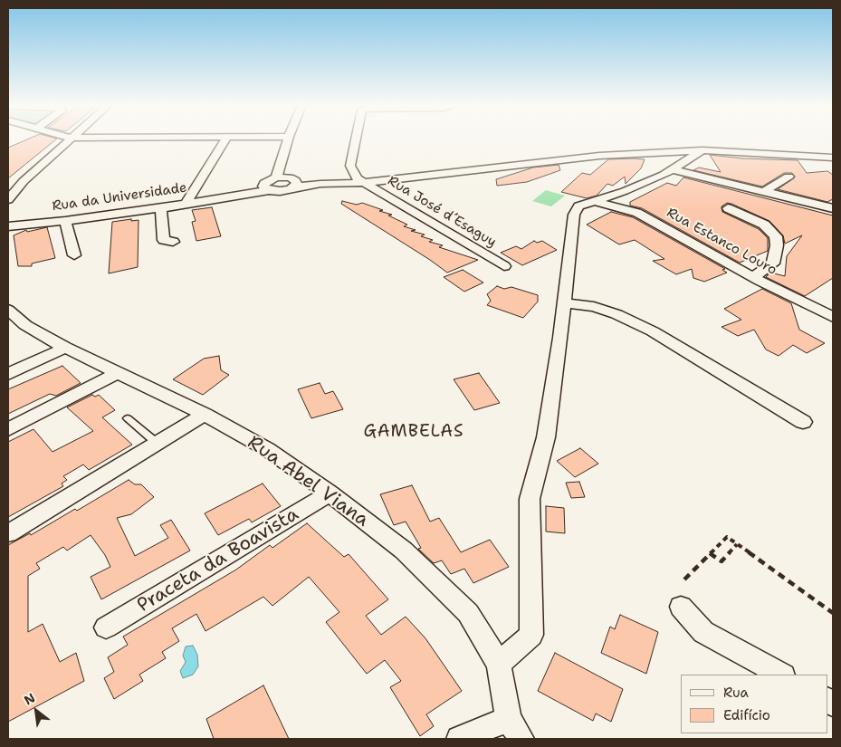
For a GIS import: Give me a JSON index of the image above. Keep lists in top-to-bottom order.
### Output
{
  "streets": {
    "street": [
      "Rua da Universidade",
      "Rua José d´Esaguy",
      "Rua Estanco Louro",
      "Rua Abel Viana",
      "Praceta da Boavista"
    ]
  },
  "crossings": [
    ["Rua da Universidade", "Rua José d´Esaguy"],
    ["Rua Abel Viana", "Praceta da Boavista"]
  ],
  "districts": ["GAMBELAS"],
  "legend": ["Rua", "Edifício"],
  "north": "top left"
}
